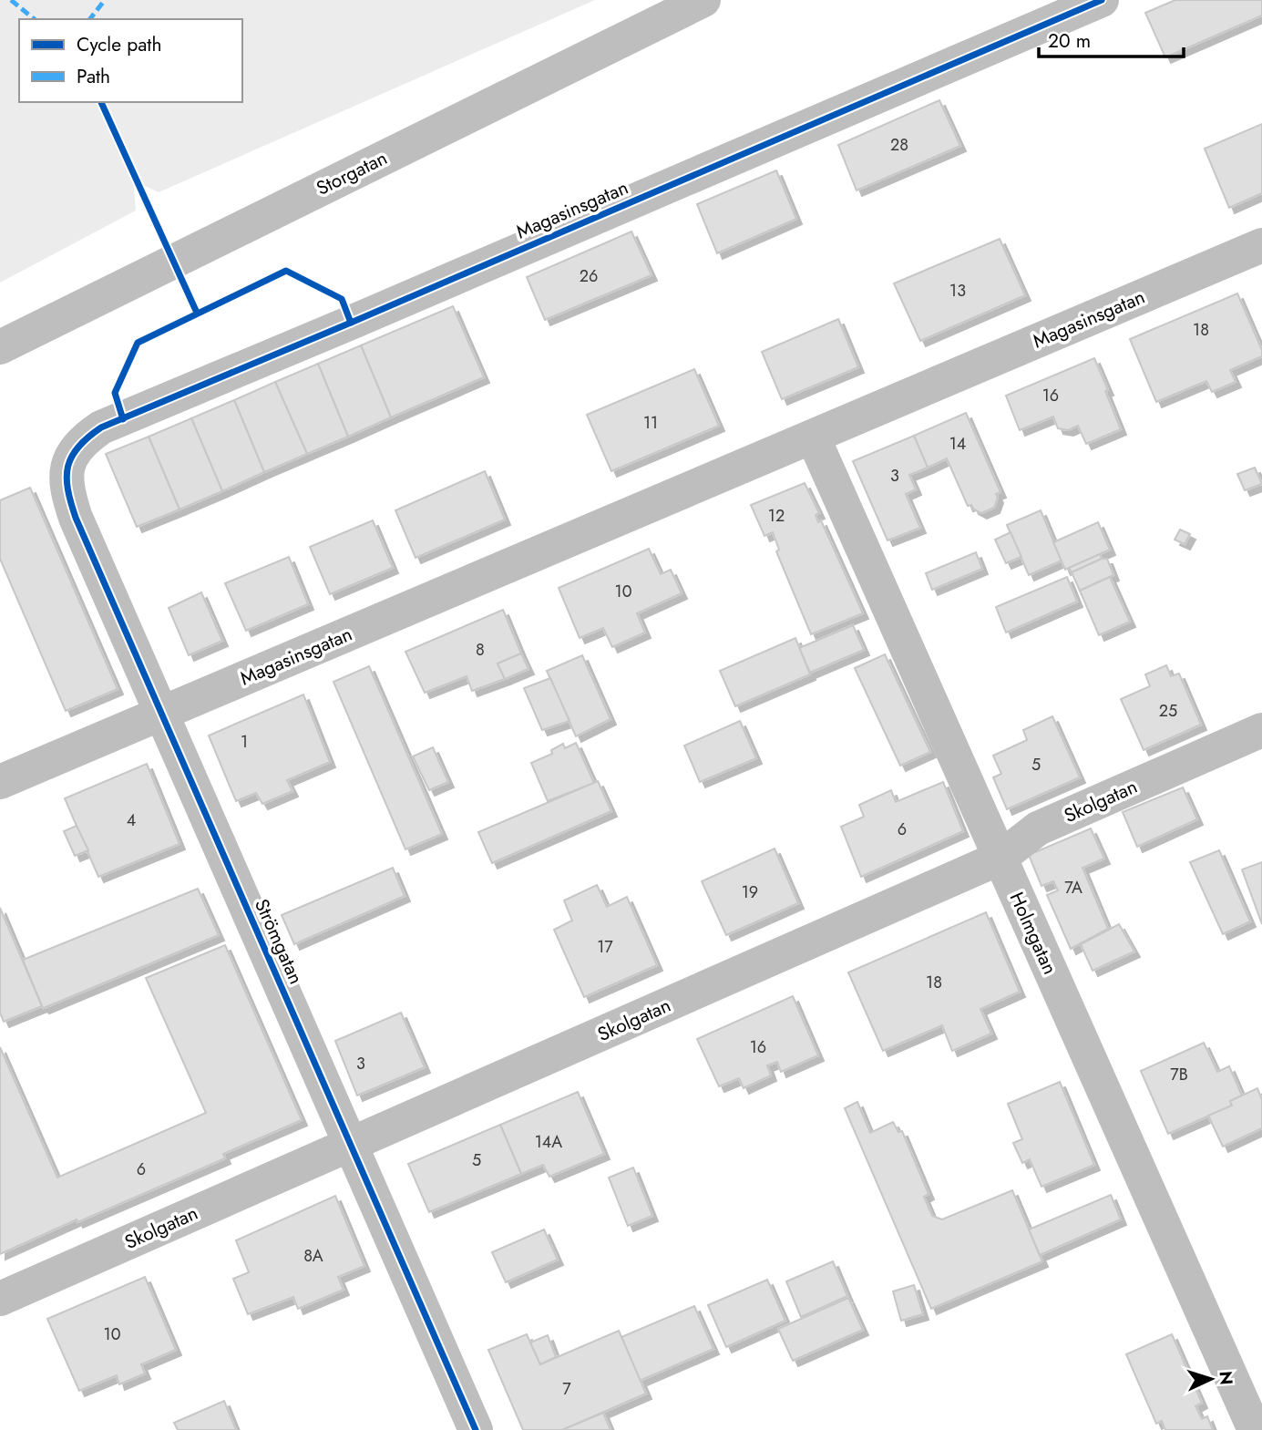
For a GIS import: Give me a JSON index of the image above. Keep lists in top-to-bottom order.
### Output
{
  "streets": {
    "street": [
      "Storgatan",
      "Magasinsgatan",
      "Skolgatan",
      "Holmgatan",
      "Strömgatan"
    ]
  },
  "crossings": [
    ["Magasinsgatan", "Holmgatan"],
    ["Magasinsgatan", "Strömgatan"],
    ["Skolgatan", "Holmgatan"],
    ["Skolgatan", "Strömgatan"]
  ],
  "house_numbers": [
    "28",
    "26",
    "13",
    "18",
    "16",
    "11",
    "14",
    "3",
    "12",
    "10",
    "8",
    "25",
    "1",
    "5",
    "4",
    "6",
    "7A",
    "19",
    "17",
    "18",
    "16",
    "3",
    "7B",
    "14A",
    "5",
    "6",
    "8A",
    "10",
    "7"
  ],
  "legend": ["Cycle path", "Path"],
  "scale_bar": "20 m",
  "north": "right"
}
